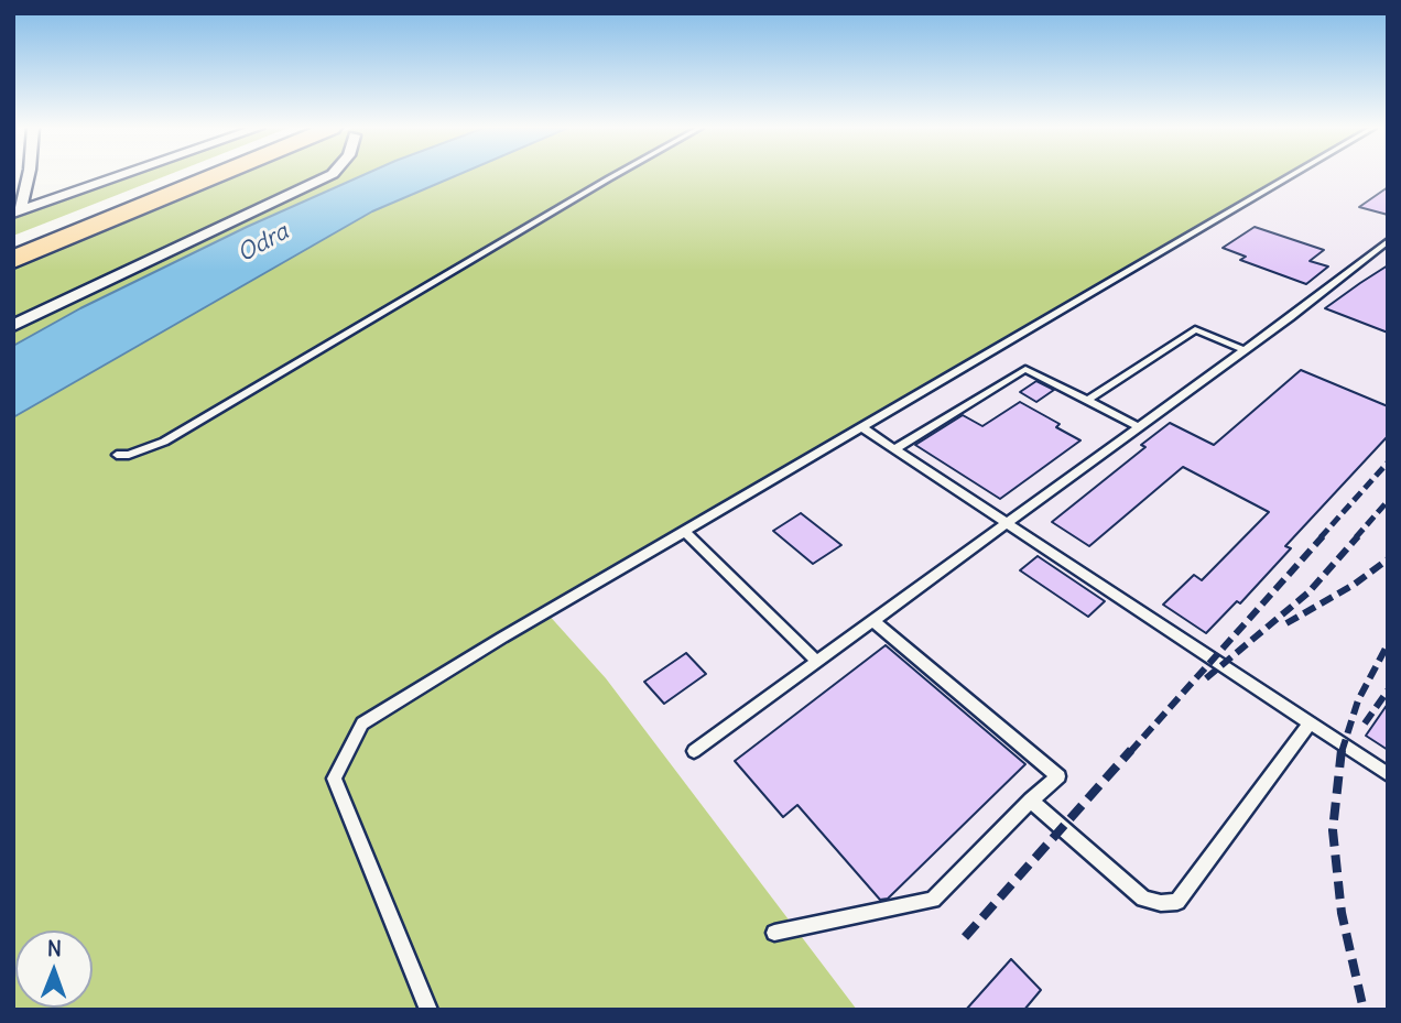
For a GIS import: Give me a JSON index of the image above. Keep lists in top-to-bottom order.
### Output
{
  "water": ["Odra"],
  "north": "top"
}
